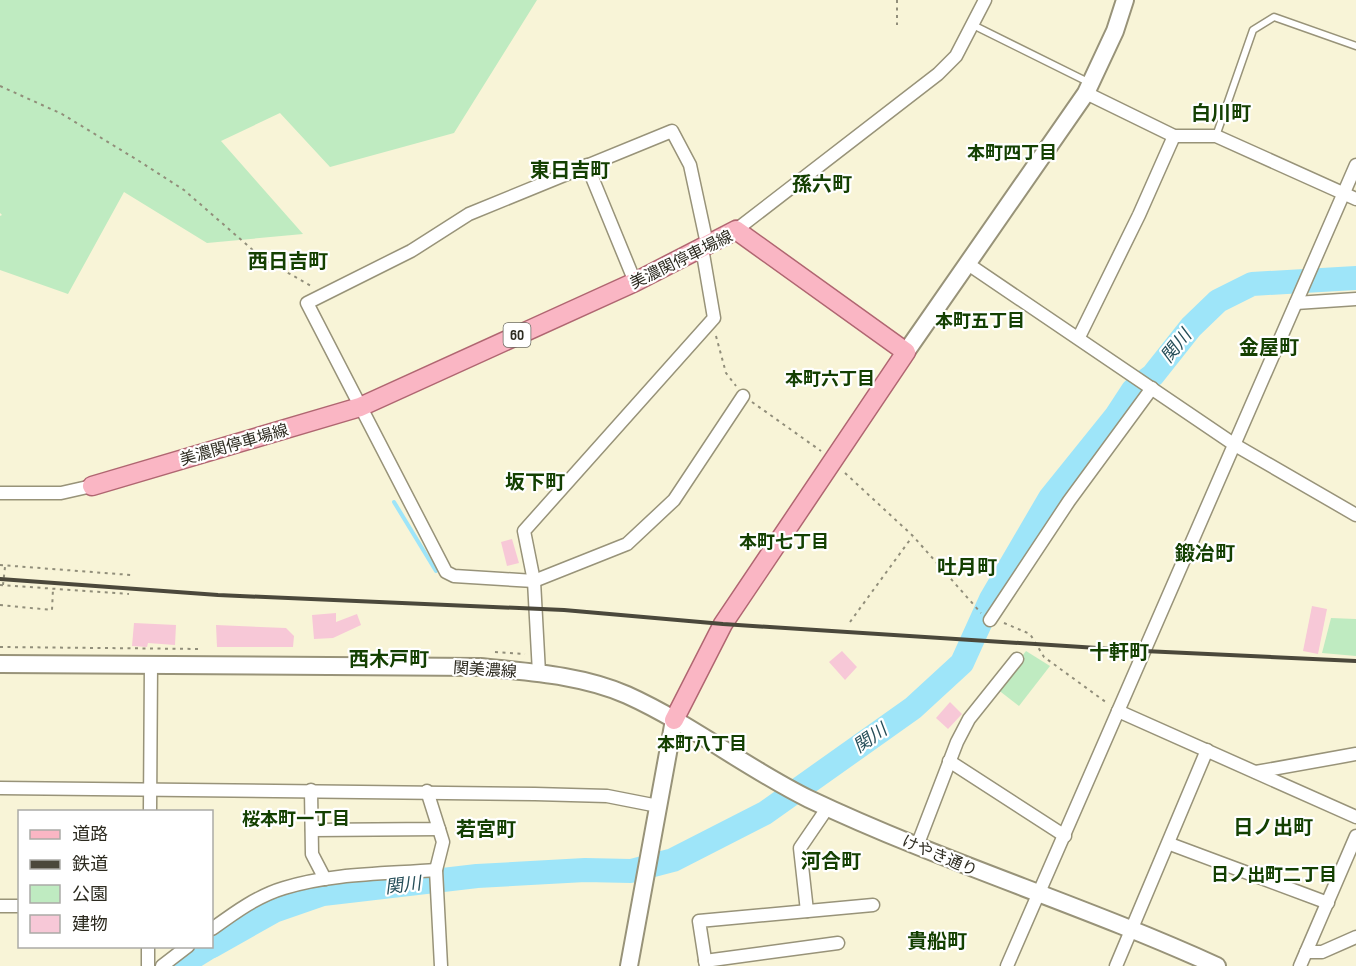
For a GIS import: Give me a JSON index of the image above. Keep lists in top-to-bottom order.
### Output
{
  "streets": {
    "main road": ["美濃関停車場線", "60"],
    "street": ["関美濃線", "けやき通り"]
  },
  "crossings": [
    ["関美濃線", "けやき通り"]
  ],
  "districts": [
    "白川町",
    "本町四丁目",
    "東日吉町",
    "孫六町",
    "西日吉町",
    "本町五丁目",
    "金屋町",
    "本町六丁目",
    "坂下町",
    "本町七丁目",
    "鍛冶町",
    "吐月町",
    "十軒町",
    "西木戸町",
    "本町八丁目",
    "桜本町一丁目",
    "日ノ出町",
    "若宮町",
    "河合町",
    "日ノ出町二丁目",
    "貴船町"
  ],
  "water": ["関川"],
  "legend": [
    "道路",
    "鉄道",
    "公園",
    "建物"
  ]
}
